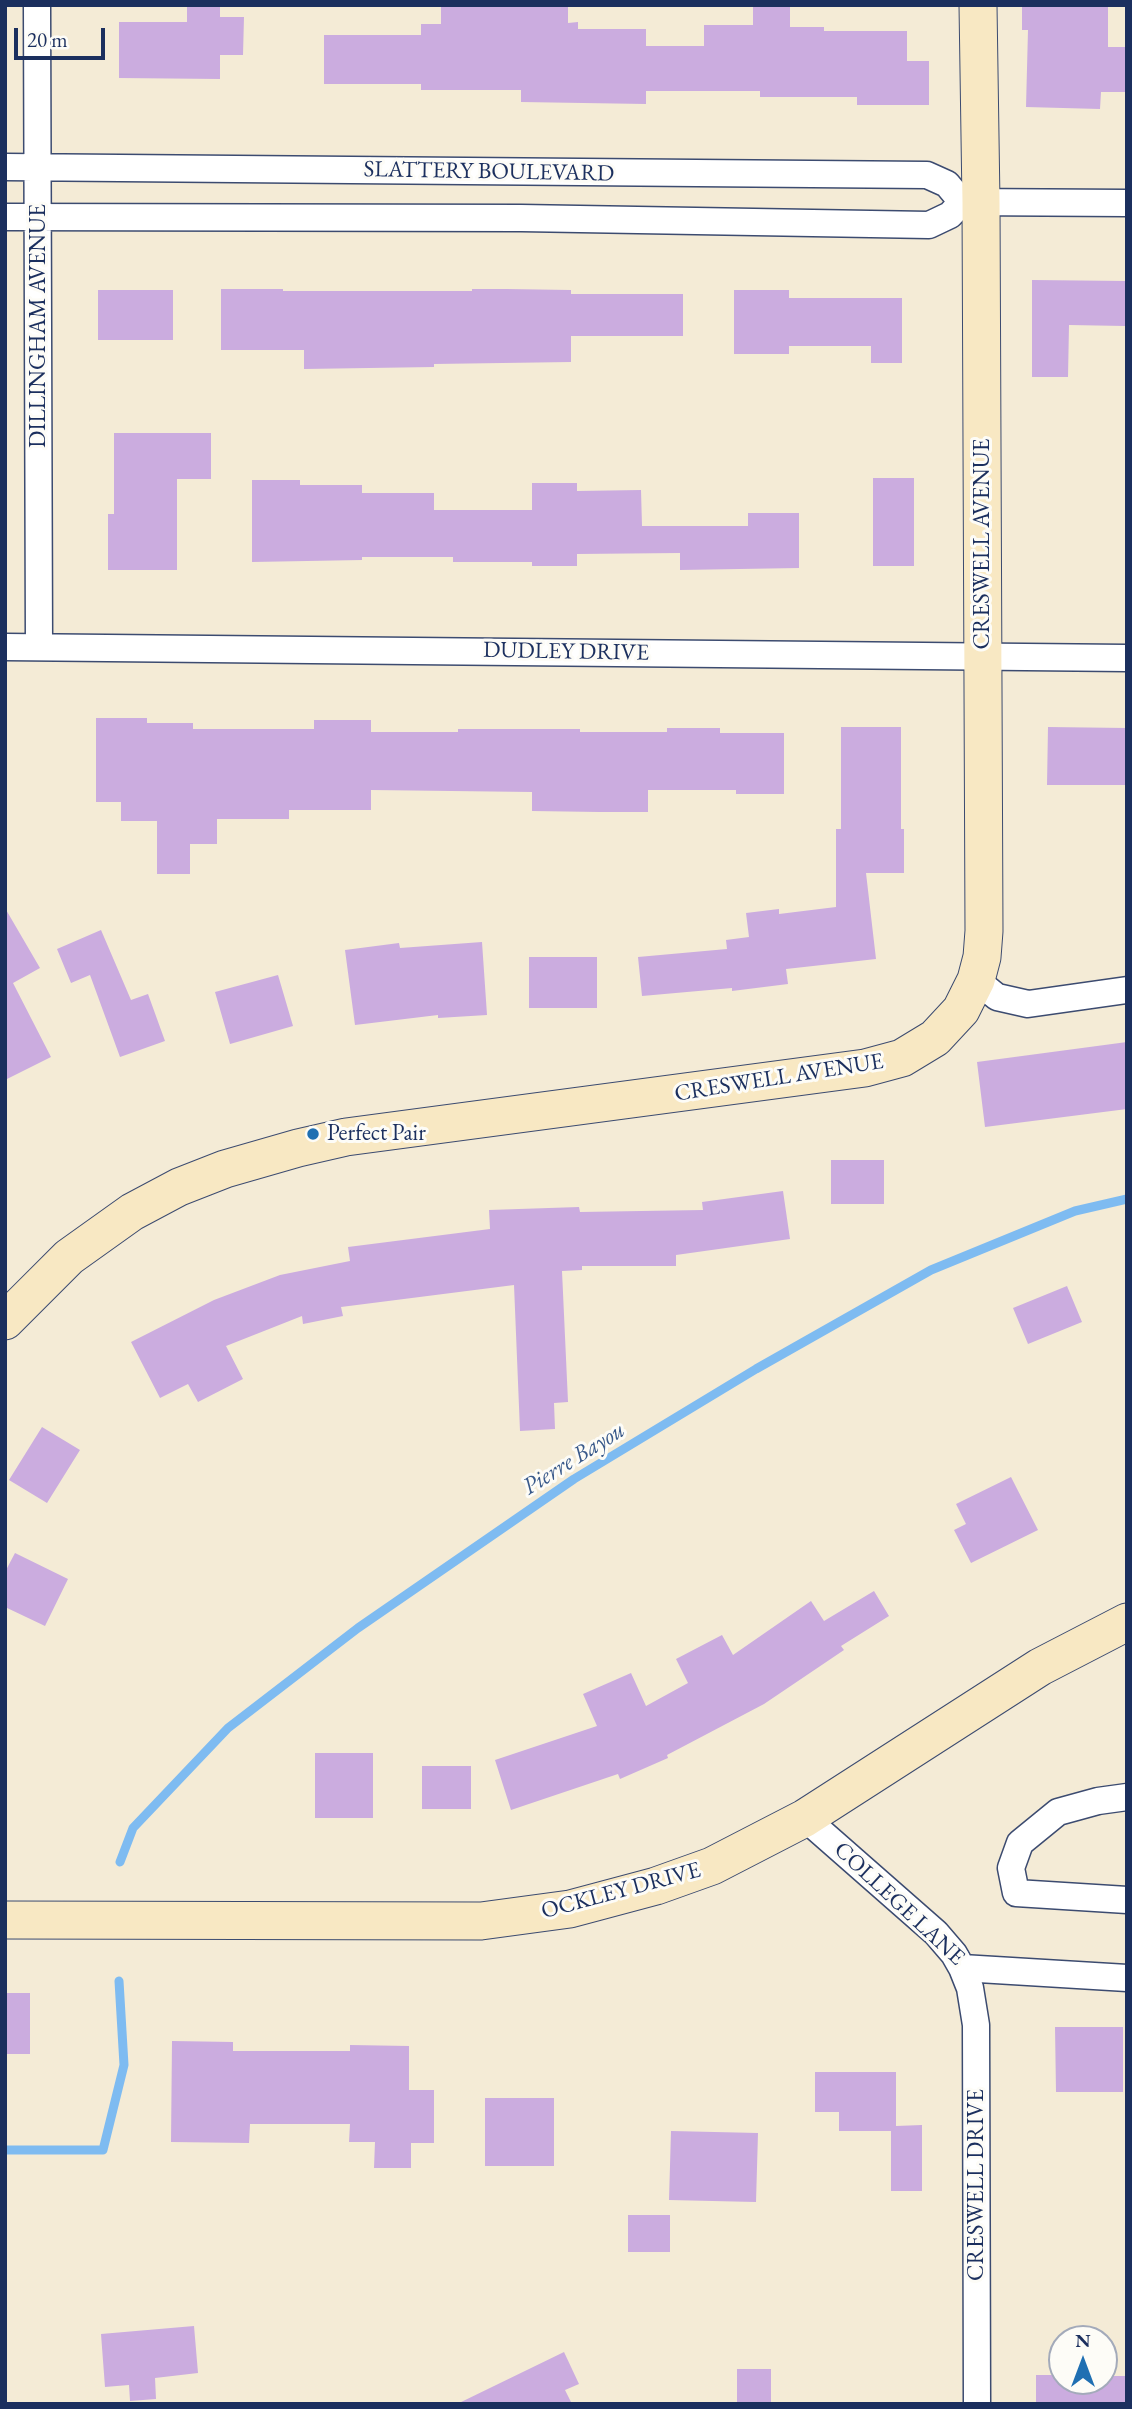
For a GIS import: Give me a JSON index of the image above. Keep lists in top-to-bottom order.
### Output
{
  "streets": {
    "street": [
      "SLATTERY BOULEVARD",
      "DILLINGHAM AVENUE",
      "CRESWELL AVENUE",
      "DUDLEY DRIVE",
      "OCKLEY DRIVE",
      "COLLEGE LANE",
      "CRESWELL DRIVE"
    ]
  },
  "crossings": [
    ["SLATTERY BOULEVARD", "DILLINGHAM AVENUE"],
    ["SLATTERY BOULEVARD", "CRESWELL AVENUE"],
    ["DILLINGHAM AVENUE", "DUDLEY DRIVE"],
    ["CRESWELL AVENUE", "DUDLEY DRIVE"],
    ["OCKLEY DRIVE", "COLLEGE LANE"],
    ["COLLEGE LANE", "CRESWELL DRIVE"]
  ],
  "water": ["Pierre Bayou"],
  "places": ["Perfect Pair"],
  "scale_bar": "20 m",
  "north": "top"
}
